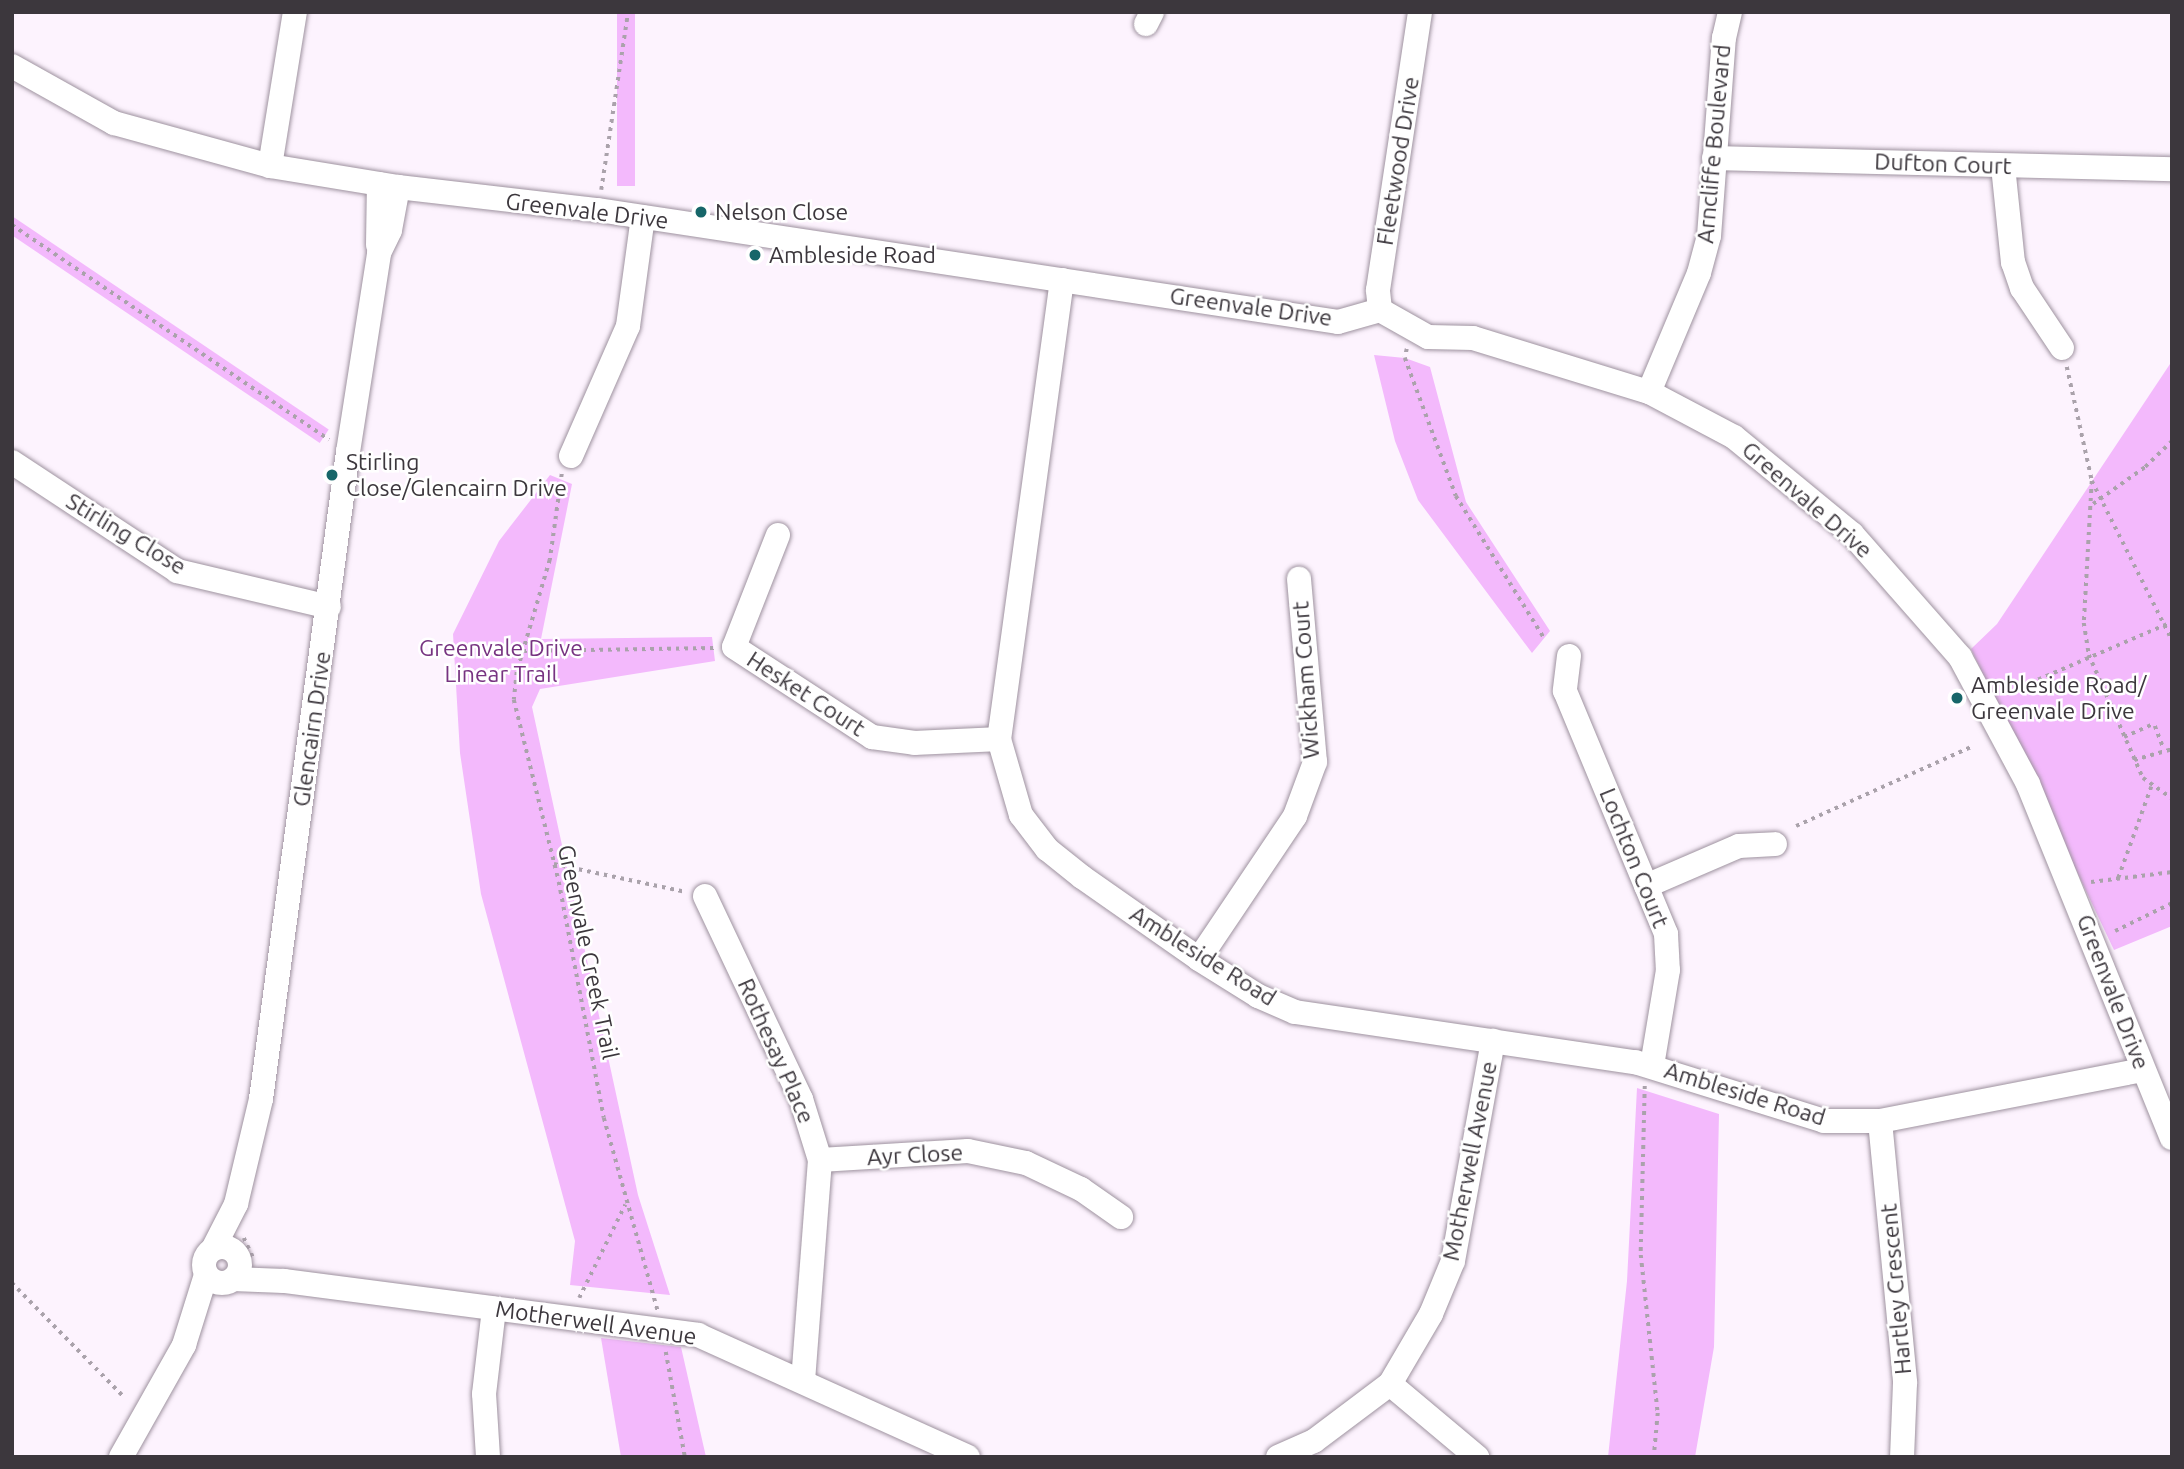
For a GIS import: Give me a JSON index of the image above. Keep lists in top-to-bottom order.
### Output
{
  "streets": {
    "street": [
      "Arncliffe Boulevard",
      "Fleetwood Drive",
      "Dufton Court",
      "Greenvale Drive",
      "Stirling Close",
      "Wickham Court",
      "Hesket Court",
      "Glencairn Drive",
      "Lochton Court",
      "Ambleside Road",
      "Rothesay Place",
      "Ayr Close",
      "Motherwell Avenue",
      "Hartley Crescent"
    ],
    "path": ["Greenvale Creek Trail"]
  },
  "crossings": [
    ["Arncliffe Boulevard", "Dufton Court"],
    ["Arncliffe Boulevard", "Greenvale Drive"],
    ["Fleetwood Drive", "Greenvale Drive"],
    ["Greenvale Drive", "Glencairn Drive"],
    ["Greenvale Drive", "Ambleside Road"],
    ["Stirling Close", "Glencairn Drive"],
    ["Wickham Court", "Ambleside Road"],
    ["Hesket Court", "Ambleside Road"],
    ["Glencairn Drive", "Motherwell Avenue"],
    ["Lochton Court", "Ambleside Road"],
    ["Greenvale Creek Trail", "Motherwell Avenue"],
    ["Ambleside Road", "Motherwell Avenue"],
    ["Ambleside Road", "Hartley Crescent"],
    ["Rothesay Place", "Ayr Close"],
    ["Rothesay Place", "Motherwell Avenue"]
  ],
  "parks": ["Greenvale Drive Linear Trail"],
  "places": [
    "Nelson Close",
    "Ambleside Road",
    "Stirling Close/Glencairn Drive",
    "Ambleside Road/ Greenvale Drive"
  ]
}
